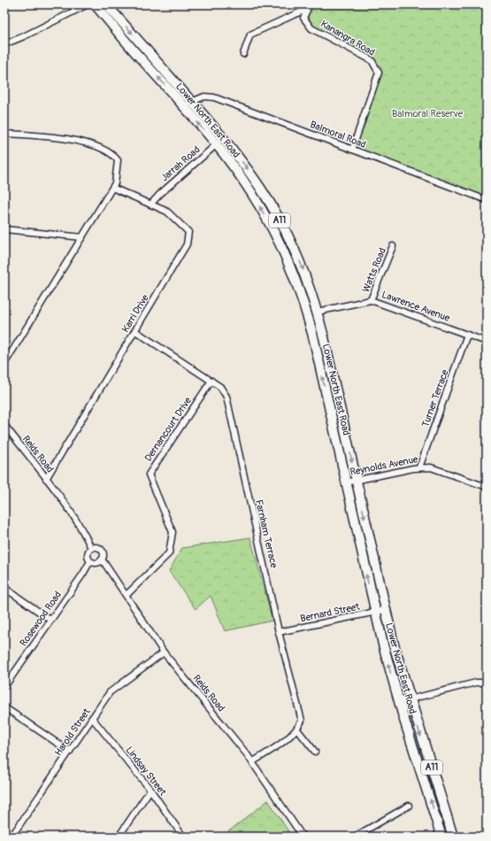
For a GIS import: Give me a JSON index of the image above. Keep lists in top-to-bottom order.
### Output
{
  "streets": {
    "main road": ["Lower North East Road", "A11"],
    "street": [
      "Kanangra Road",
      "Balmoral Road",
      "Jarrah Road",
      "Watts Road",
      "Lawrence Avenue",
      "Karri Drive",
      "Turner Terrace",
      "Dernancourt Drive",
      "Reids Road",
      "Reynolds Avenue",
      "Farnham Terrace",
      "Bernard Street",
      "Rosewood Road",
      "Harold Street",
      "Lindsay Street"
    ]
  },
  "crossings": [
    ["Kanangra Road", "Balmoral Road"],
    ["Lower North East Road", "Balmoral Road"],
    ["Lower North East Road", "Jarrah Road"],
    ["Lower North East Road", "Lawrence Avenue"],
    ["Lower North East Road", "Reynolds Avenue"],
    ["Lower North East Road", "Bernard Street"],
    ["Jarrah Road", "Karri Drive"],
    ["Watts Road", "Lawrence Avenue"],
    ["Lawrence Avenue", "Turner Terrace"],
    ["Karri Drive", "Reids Road"],
    ["Karri Drive", "Farnham Terrace"],
    ["Turner Terrace", "Reynolds Avenue"],
    ["Dernancourt Drive", "Reids Road"],
    ["Dernancourt Drive", "Farnham Terrace"],
    ["Reids Road", "Rosewood Road"],
    ["Reids Road", "Harold Street"],
    ["Farnham Terrace", "Bernard Street"],
    ["Harold Street", "Lindsay Street"]
  ],
  "parks": ["Balmoral Reserve"]
}
